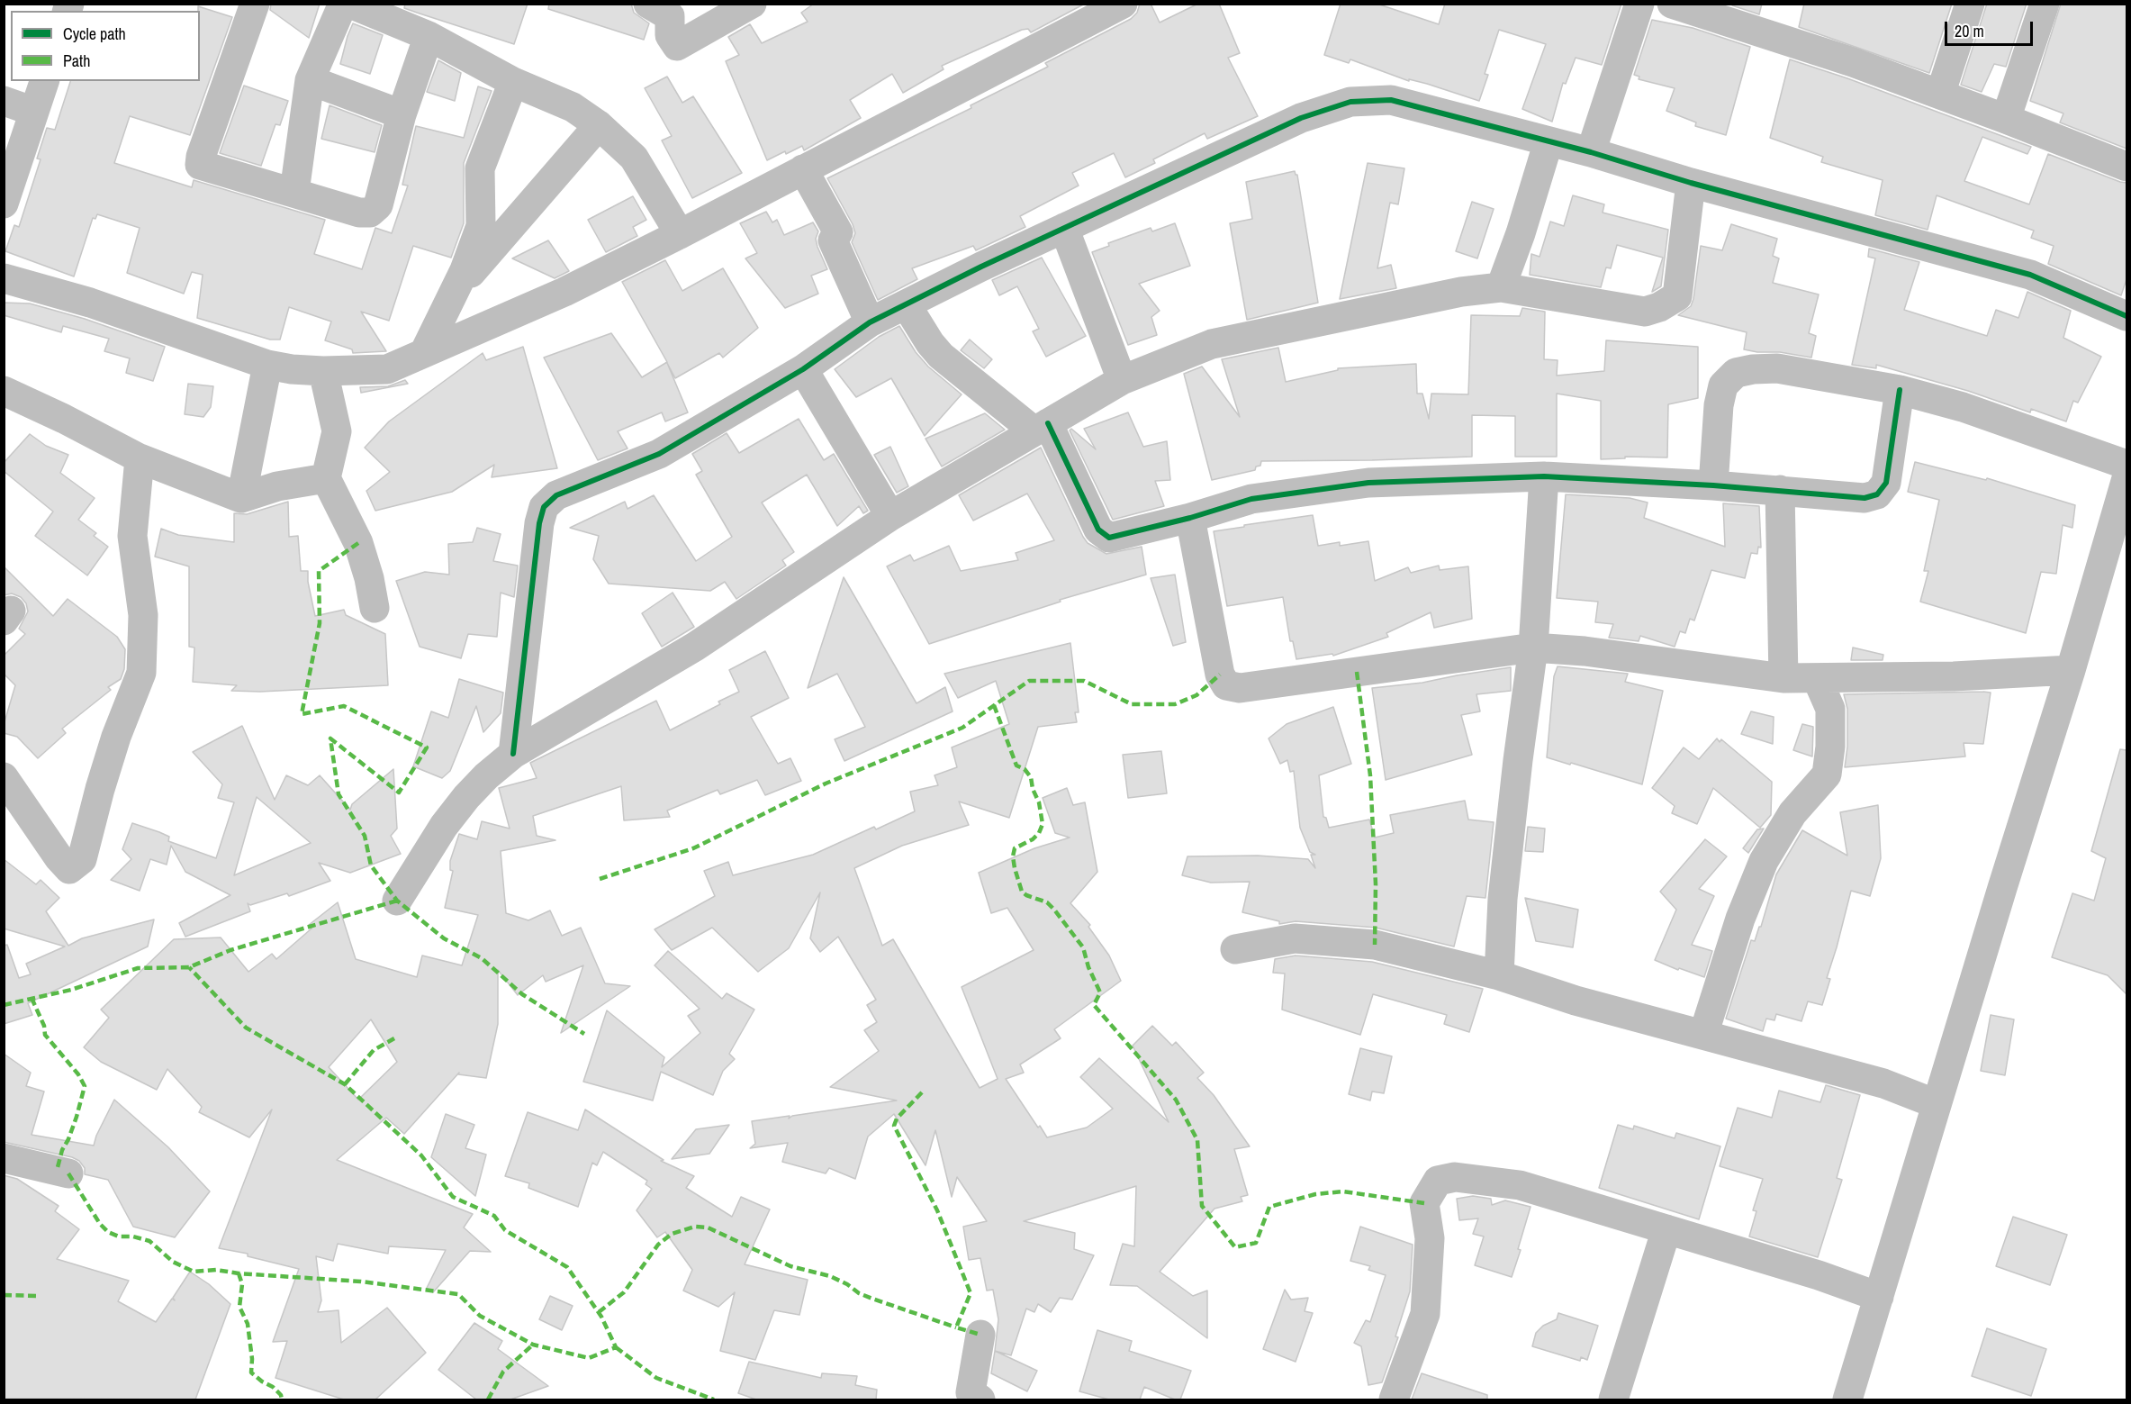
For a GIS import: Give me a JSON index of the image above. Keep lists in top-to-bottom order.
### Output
{
  "legend": ["Cycle path", "Path"],
  "scale_bar": "20 m"
}
